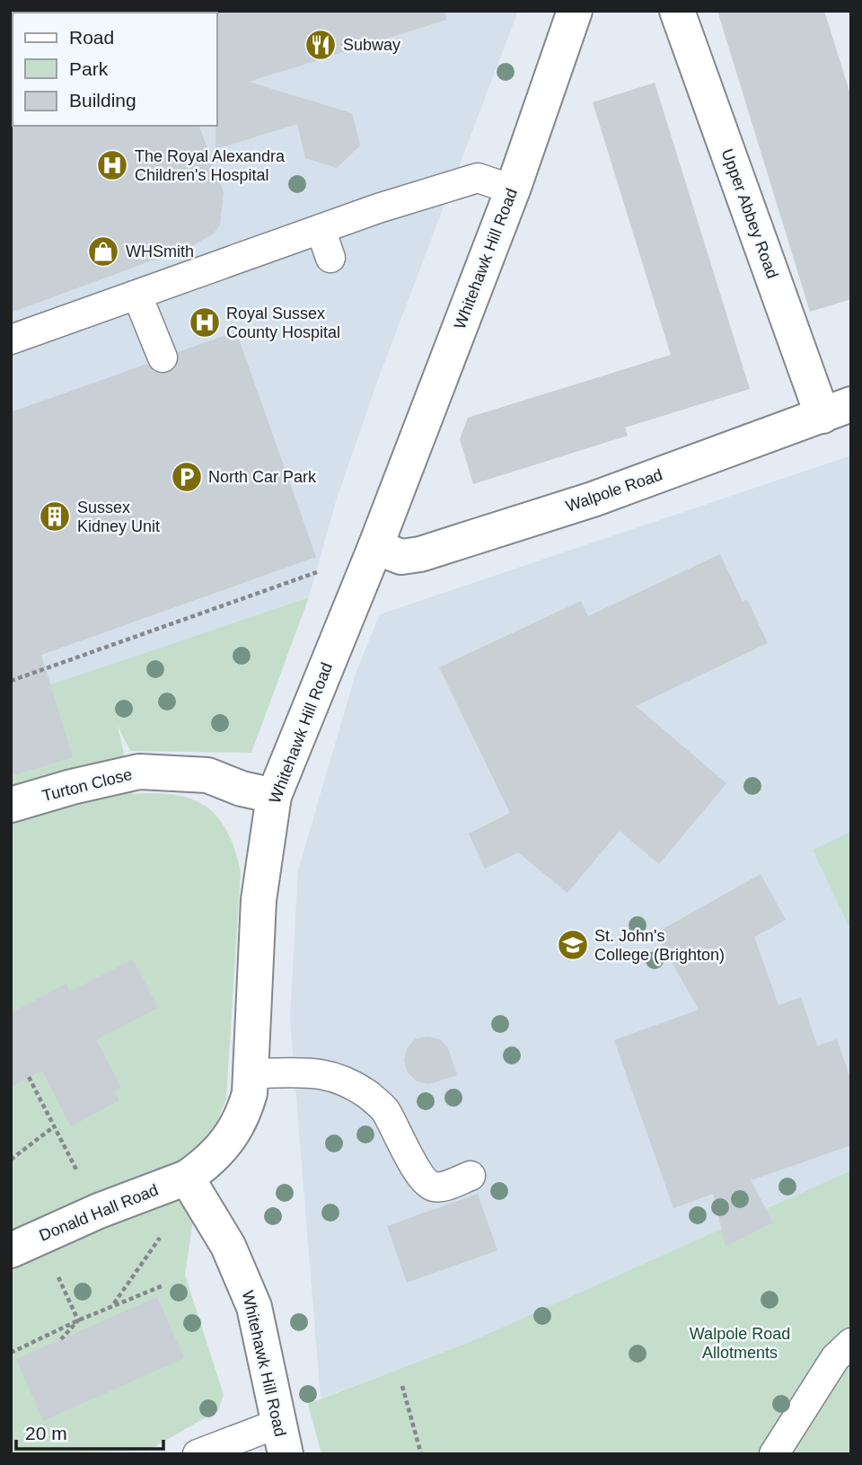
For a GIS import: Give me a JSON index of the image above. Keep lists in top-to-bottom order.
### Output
{
  "streets": {
    "street": [
      "Upper Abbey Road",
      "Whitehawk Hill Road",
      "Walpole Road",
      "Turton Close",
      "Donald Hall Road"
    ]
  },
  "crossings": [
    ["Upper Abbey Road", "Walpole Road"],
    ["Whitehawk Hill Road", "Walpole Road"],
    ["Whitehawk Hill Road", "Turton Close"],
    ["Whitehawk Hill Road", "Donald Hall Road"]
  ],
  "parks": ["Walpole Road Allotments"],
  "places": {
    "restaurant": ["Subway"],
    "hospital": ["The Royal Alexandra Children's Hospital", "Royal Sussex County Hospital"],
    "shop": ["WHSmith"],
    "parking": ["North Car Park"],
    "building": ["Sussex Kidney Unit"],
    "school or university": ["St. John's College (Brighton)"]
  },
  "legend": ["Road", "Park", "Building"],
  "scale_bar": "20 m"
}
